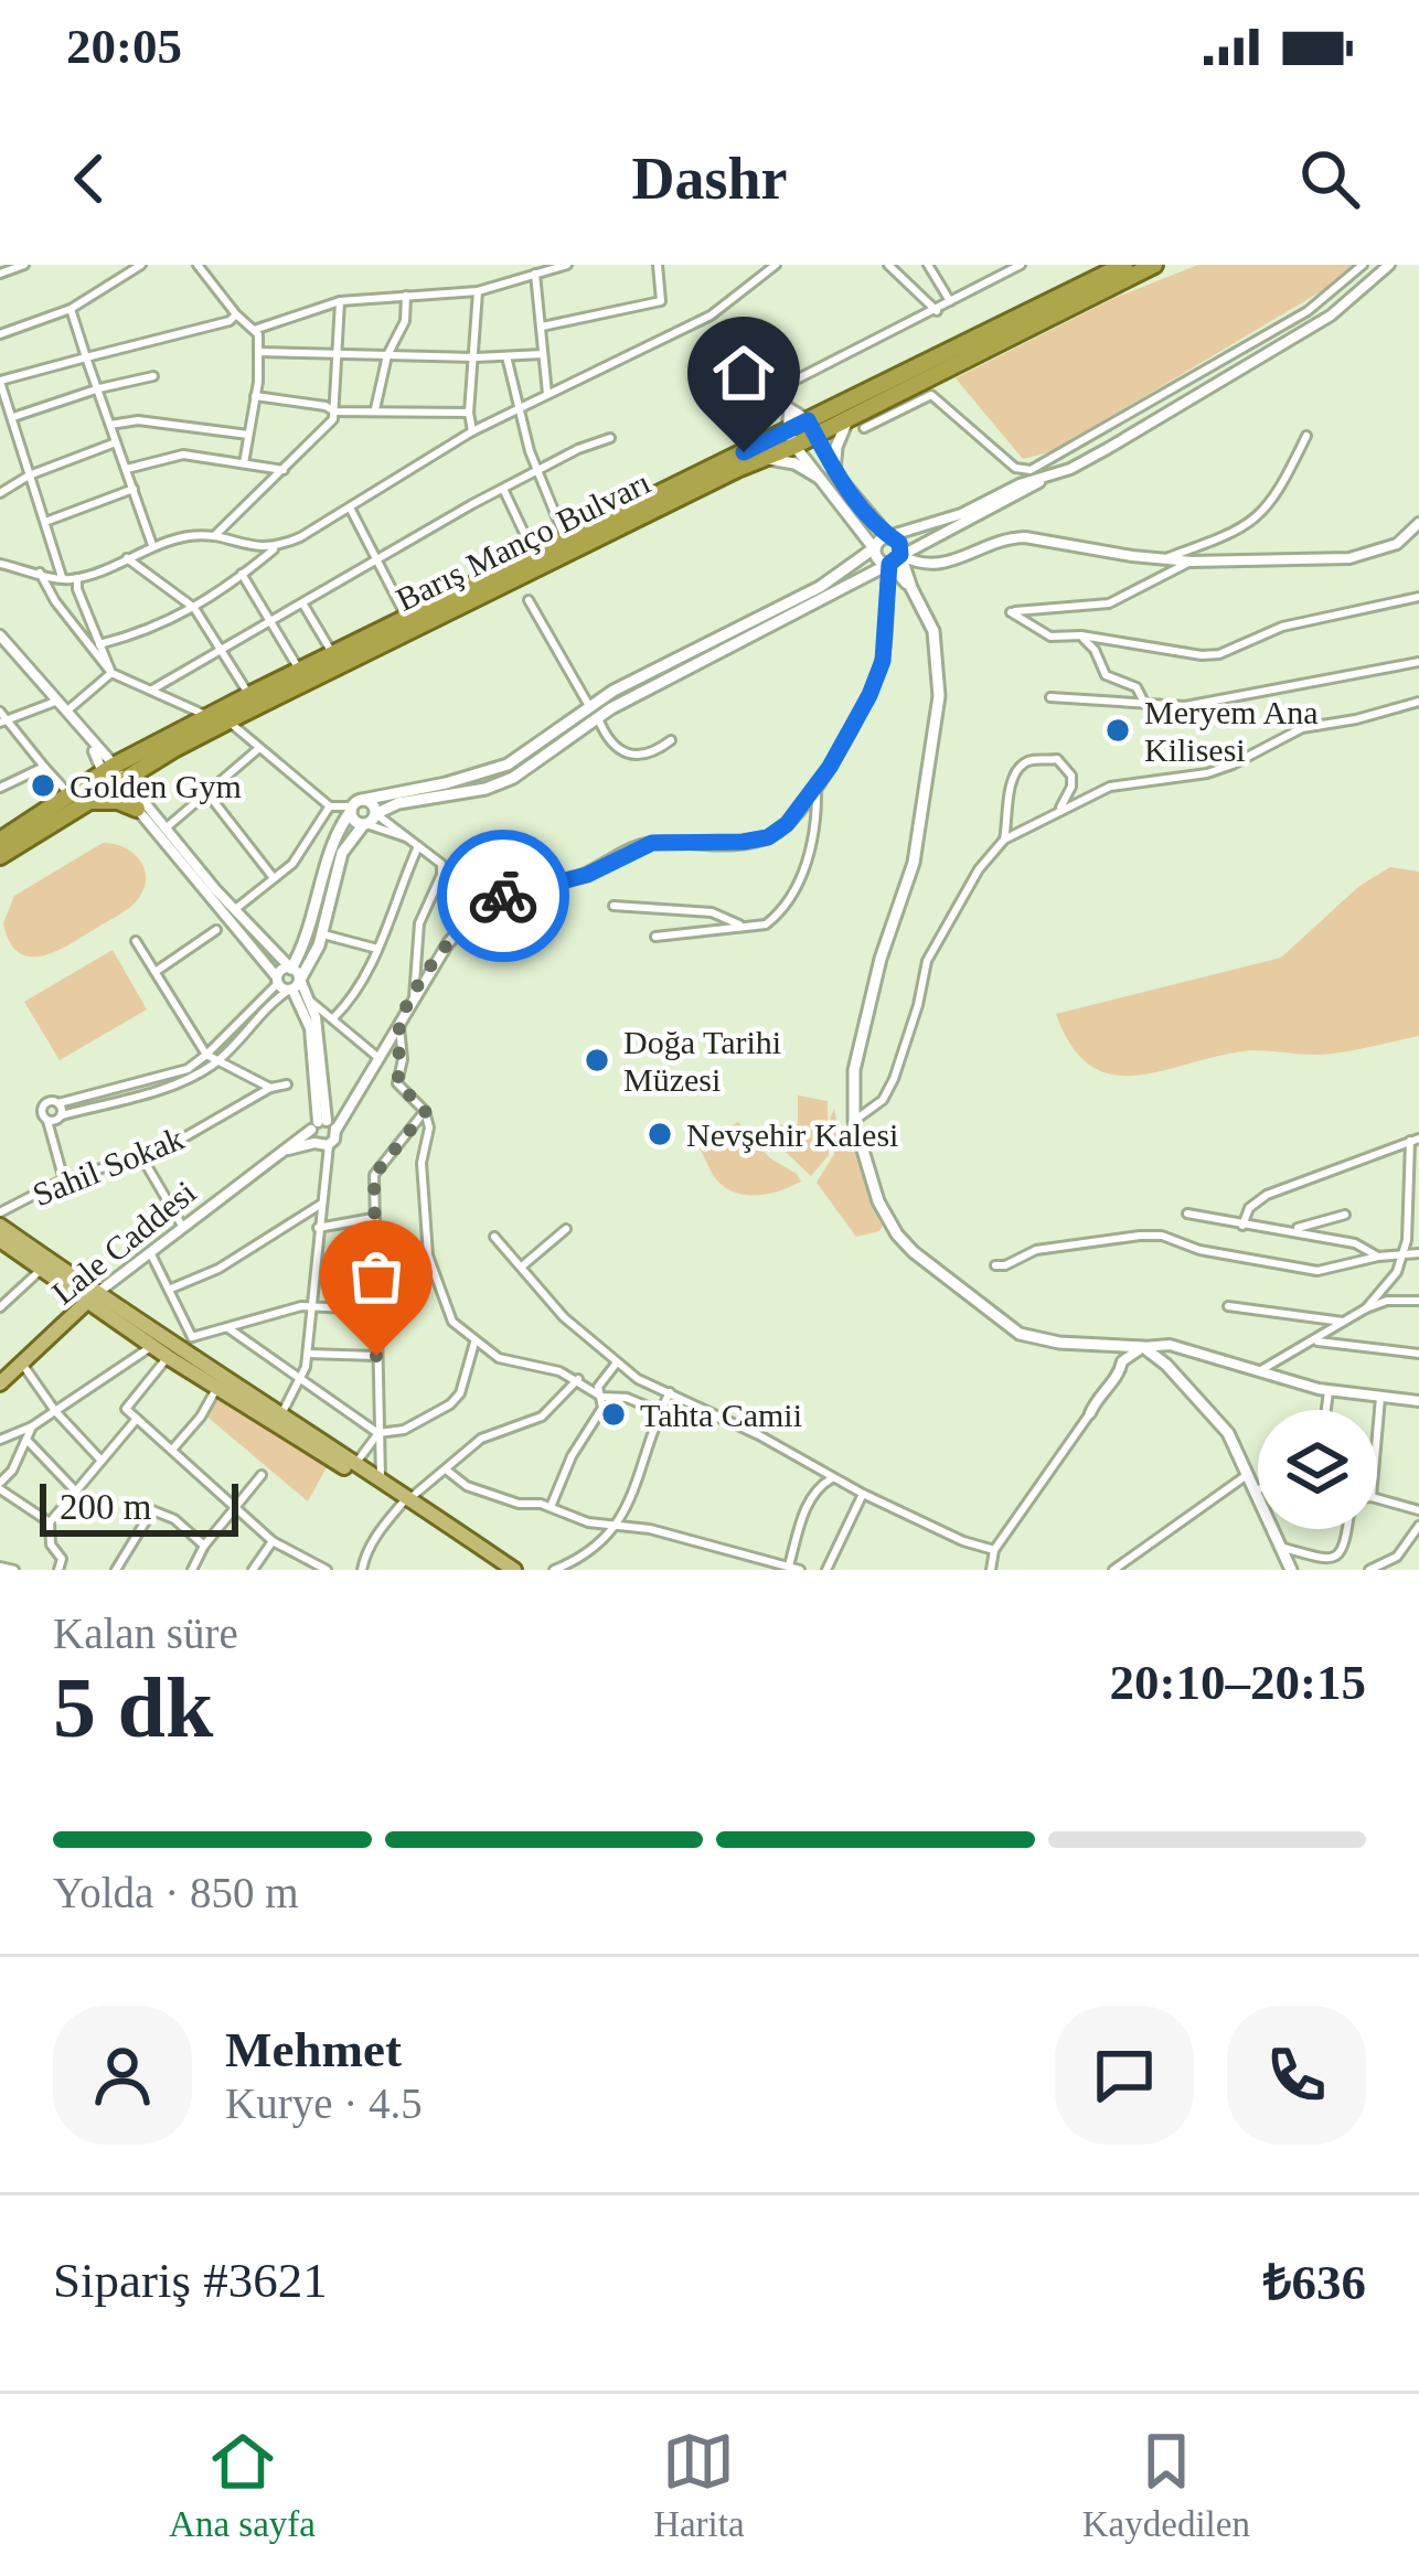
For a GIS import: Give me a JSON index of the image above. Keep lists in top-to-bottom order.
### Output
{
  "streets": {
    "highway": ["Barış Manço Bulvarı"],
    "main road": ["Lale Caddesi"],
    "street": ["Sahil Sokak"]
  },
  "places": [
    "Meryem Ana Kilisesi",
    "Golden Gym",
    "Doğa Tarihi Müzesi",
    "Nevşehir Kalesi",
    "Tahta Camii"
  ],
  "scale_bar": "200 m",
  "page": {
    "status": "20:05",
    "header": "Dashr",
    "scale": "200 m",
    "heading": ["5 dk", "Kalan süre", "20:10–20:15"],
    "panel": [
      "Mehmet",
      "Kurye · 4.5",
      "Sipariş #3621",
      "₺636"
    ],
    "bar": "Yolda · 850 m",
    "tabs": ["Ana sayfa", "Harita", "Kaydedilen"]
  }
}
